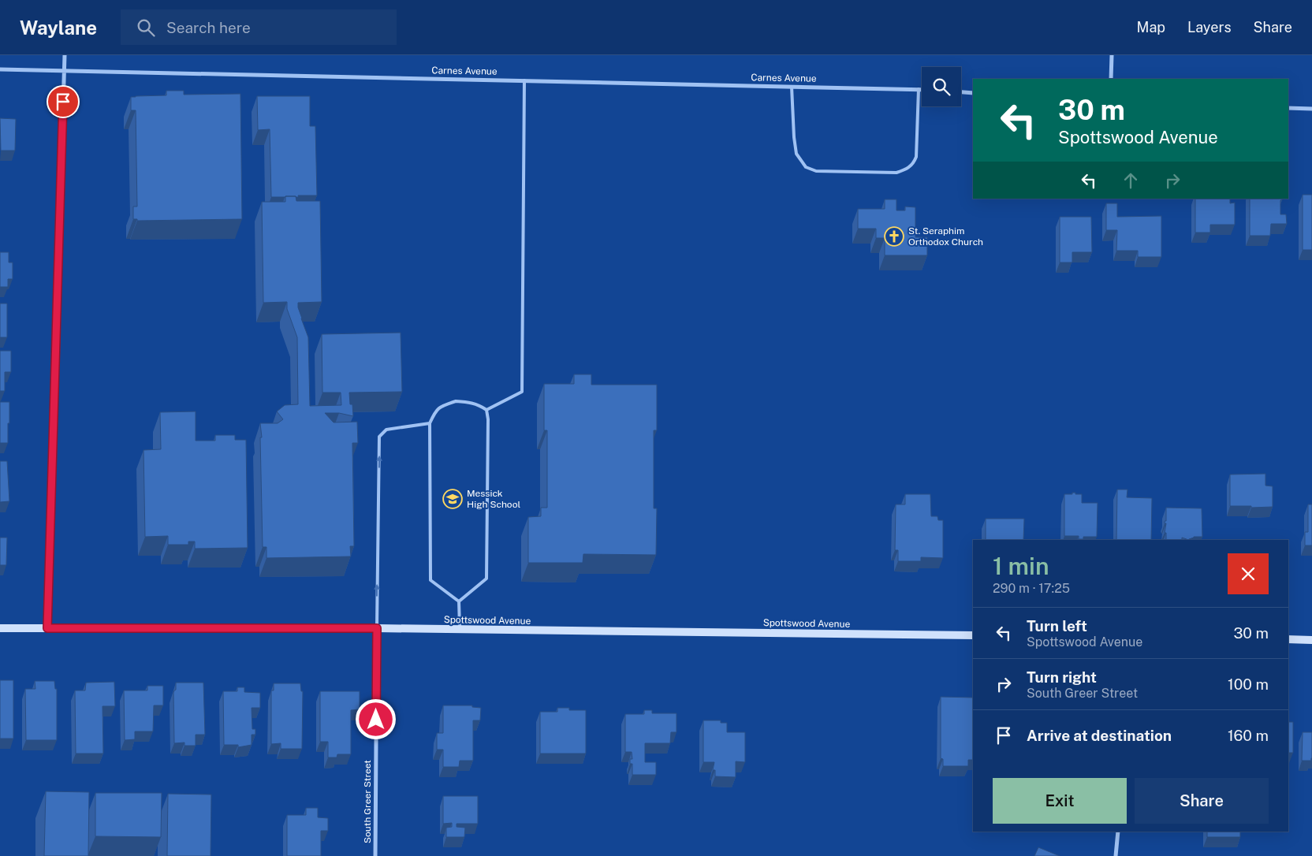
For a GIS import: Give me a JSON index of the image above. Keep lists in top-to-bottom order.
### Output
{
  "streets": {
    "street": ["Carnes Avenue", "Spottswood Avenue", "South Greer Street"]
  },
  "crossings": [
    ["Spottswood Avenue", "South Greer Street"]
  ],
  "places": {
    "church": ["St. Seraphim Orthodox Church"],
    "school or university": ["Messick High School"]
  },
  "page": {
    "header": "Waylane",
    "search": "Search here",
    "nav": ["Map", "Layers", "Share"],
    "turn": ["30 m", "Spottswood Avenue"],
    "heading": ["1 min", "290 m · 17:25"],
    "list": [
      {
        "name": "Turn left",
        "note": "Spottswood Avenue",
        "value": "30 m"
      },
      {
        "name": "Turn right",
        "note": "South Greer Street",
        "value": "100 m"
      },
      {
        "name": "Arrive at destination",
        "value": "160 m"
      }
    ],
    "buttons": ["Exit", "Share"]
  }
}
